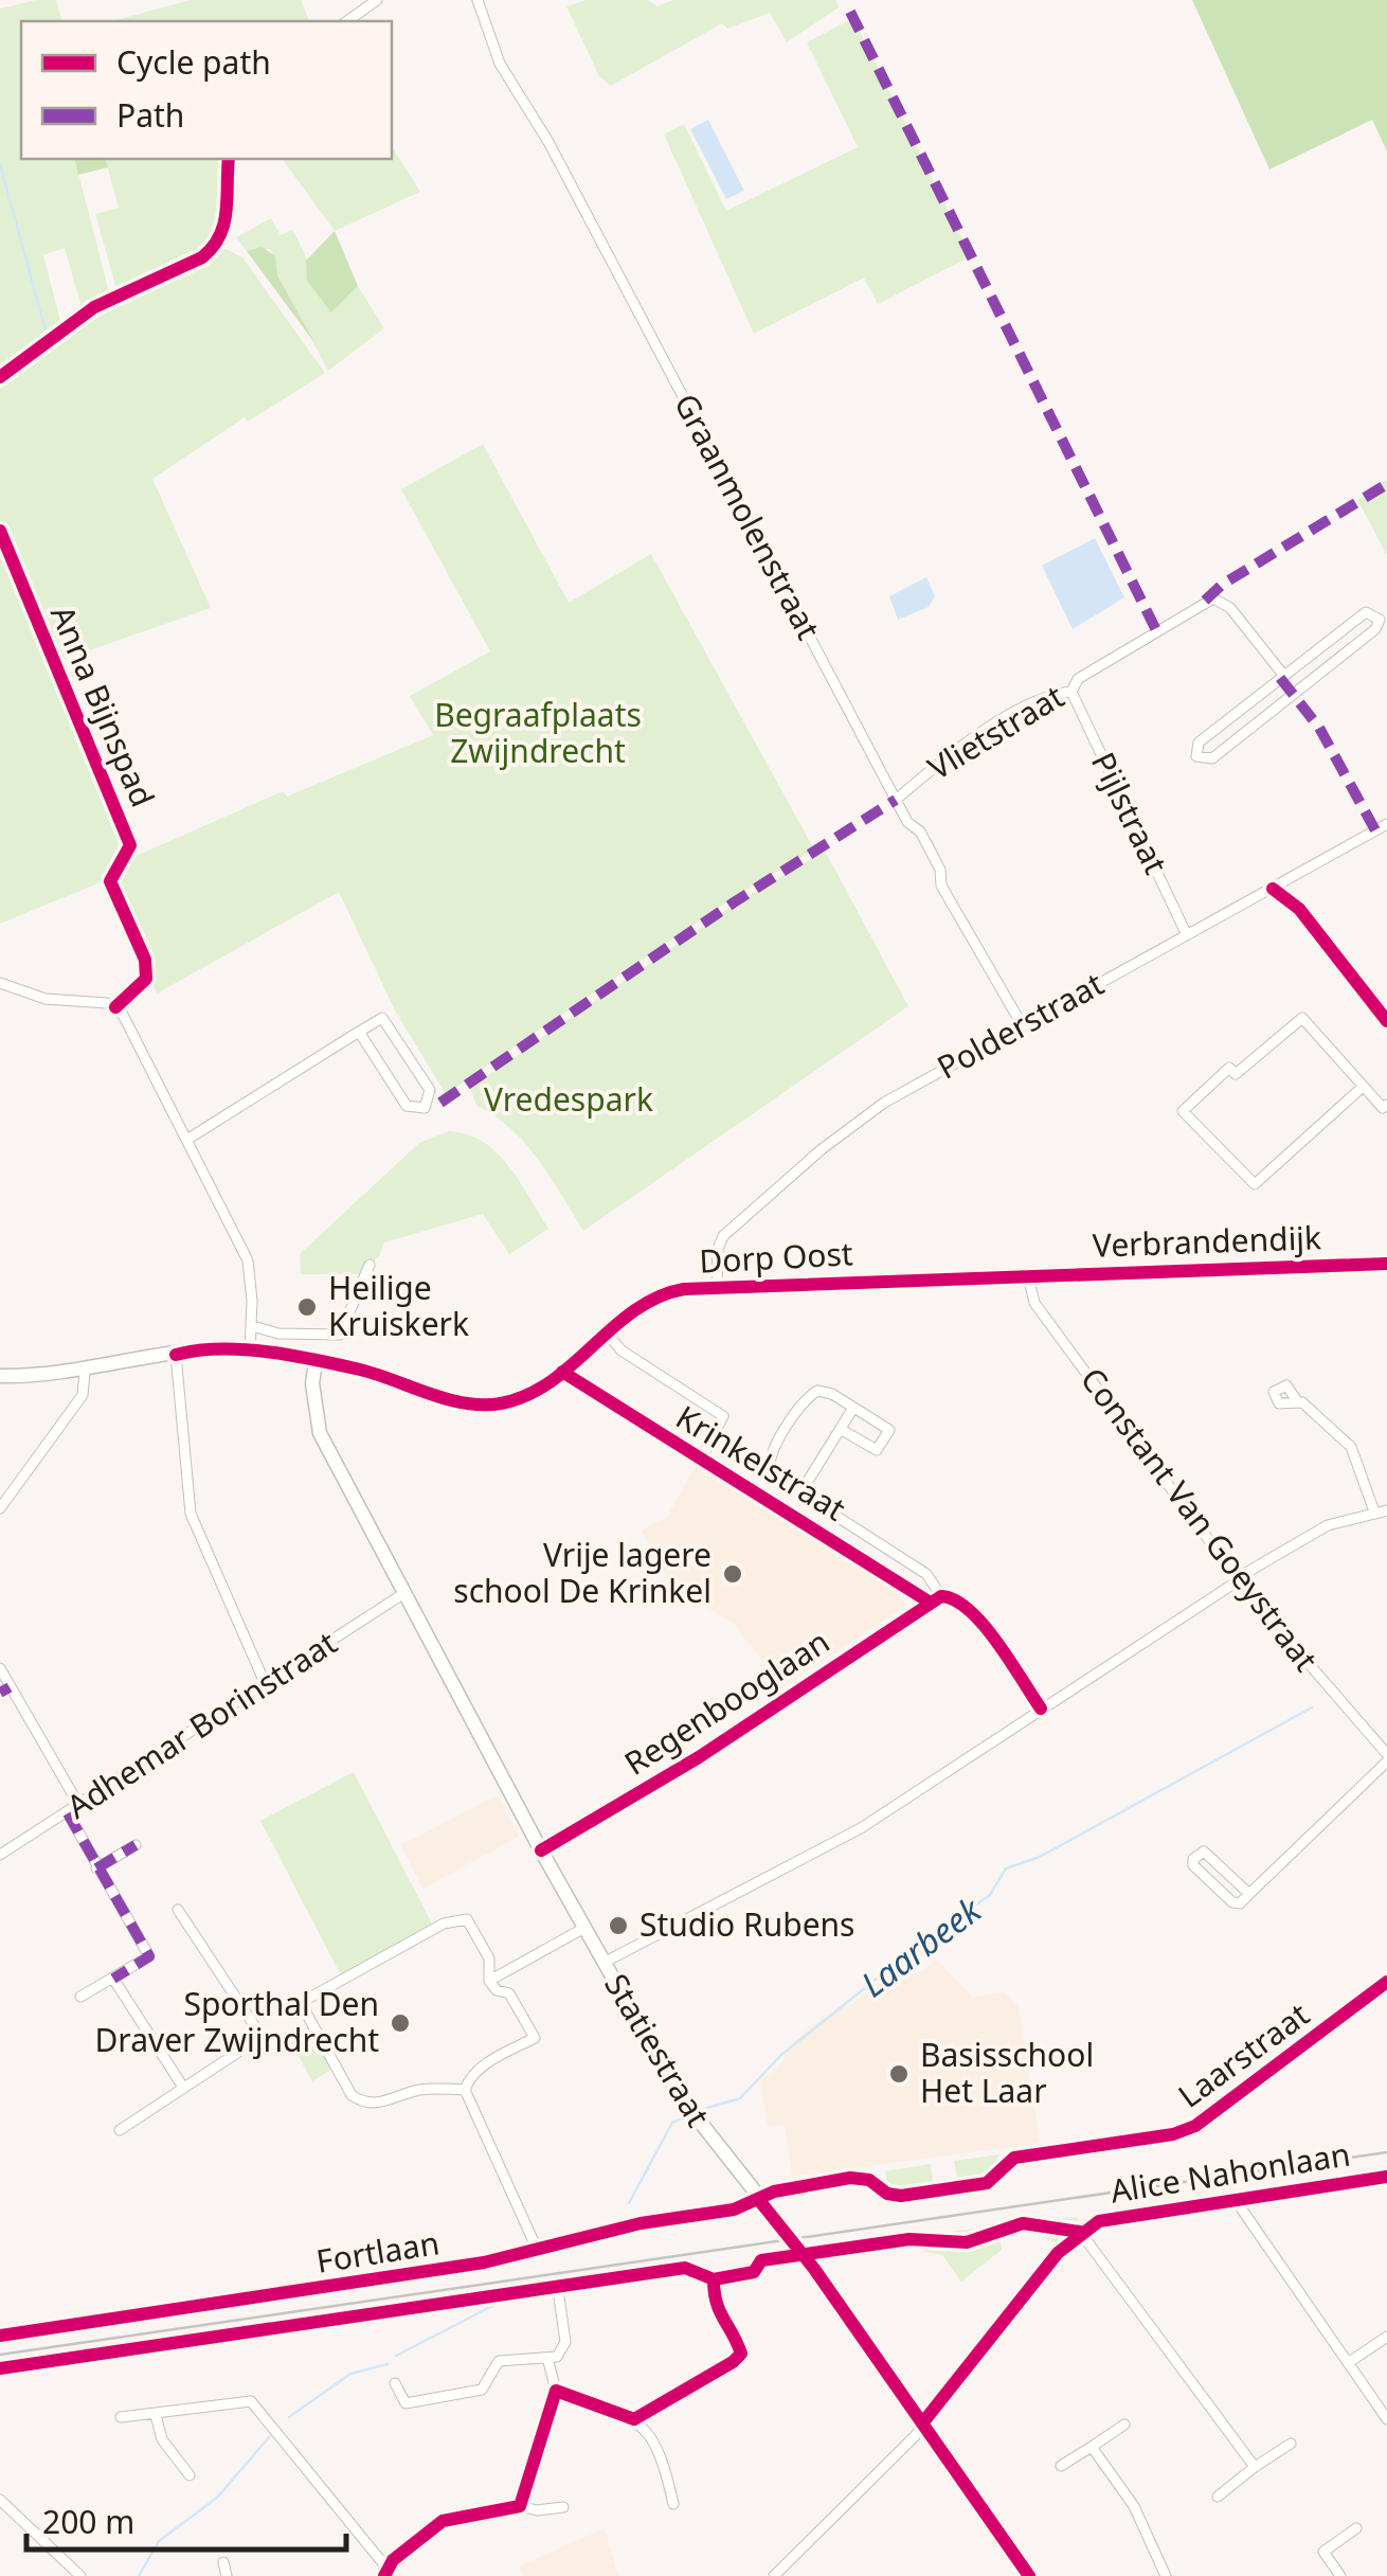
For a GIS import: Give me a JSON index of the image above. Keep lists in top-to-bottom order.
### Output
{
  "streets": {
    "main road": ["Verbrandendijk", "Dorp Oost", "Statiestraat"],
    "street": [
      "Graanmolenstraat",
      "Vlietstraat",
      "Pijlstraat",
      "Polderstraat",
      "Krinkelstraat",
      "Constant Van Goeystraat",
      "Regenbooglaan",
      "Adhemar Borinstraat",
      "Laarstraat",
      "Alice Nahonlaan",
      "Fortlaan"
    ],
    "cycle path": ["Anna Bijnspad"]
  },
  "crossings": [
    ["Graanmolenstraat", "Vlietstraat"],
    ["Graanmolenstraat", "Polderstraat"],
    ["Vlietstraat", "Pijlstraat"],
    ["Pijlstraat", "Polderstraat"],
    ["Polderstraat", "Dorp Oost"],
    ["Verbrandendijk", "Dorp Oost"],
    ["Verbrandendijk", "Constant Van Goeystraat"],
    ["Dorp Oost", "Constant Van Goeystraat"],
    ["Dorp Oost", "Statiestraat"],
    ["Krinkelstraat", "Regenbooglaan"],
    ["Regenbooglaan", "Statiestraat"],
    ["Adhemar Borinstraat", "Statiestraat"],
    ["Statiestraat", "Laarstraat"],
    ["Statiestraat", "Alice Nahonlaan"],
    ["Statiestraat", "Fortlaan"],
    ["Laarstraat", "Fortlaan"]
  ],
  "water": ["Laarbeek"],
  "parks": ["Begraafplaats Zwijndrecht", "Vredespark"],
  "places": [
    "Heilige Kruiskerk",
    "Vrije lagere school De Krinkel",
    "Studio Rubens",
    "Sporthal Den Draver Zwijndrecht",
    "Basisschool Het Laar"
  ],
  "legend": ["Cycle path", "Path"],
  "scale_bar": "200 m"
}
